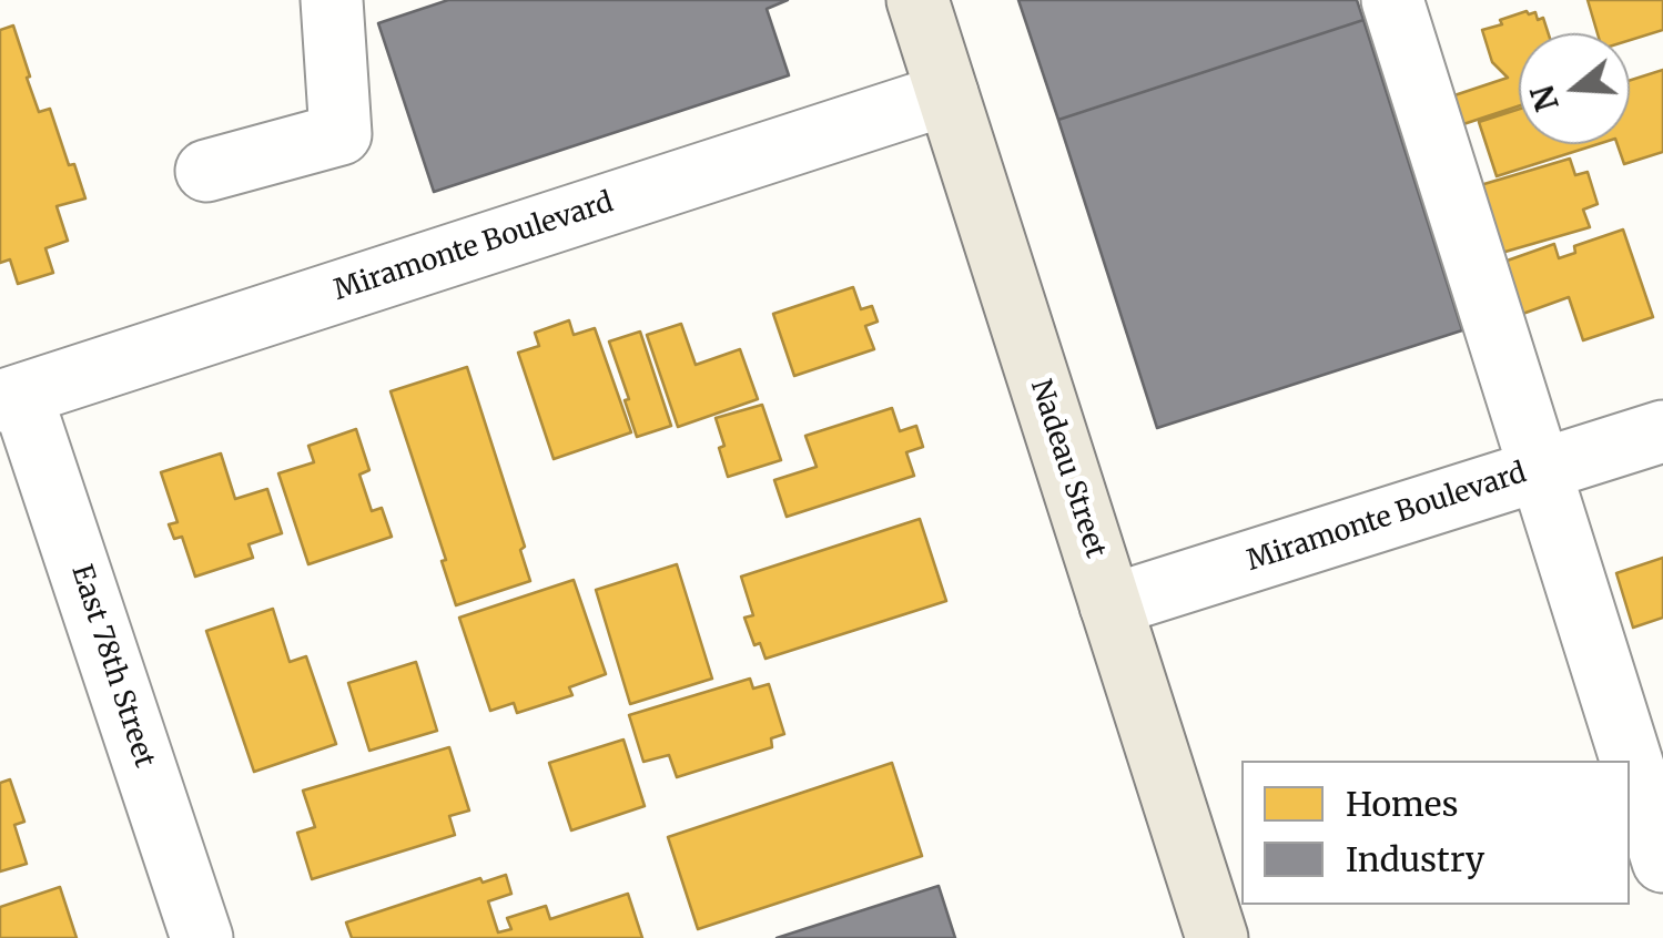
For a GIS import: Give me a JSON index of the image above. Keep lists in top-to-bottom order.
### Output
{
  "streets": {
    "main road": ["Nadeau Street"],
    "street": ["Miramonte Boulevard", "East 78th Street"]
  },
  "crossings": [
    ["Miramonte Boulevard", "Nadeau Street"],
    ["Miramonte Boulevard", "East 78th Street"]
  ],
  "legend": ["Homes", "Industry"],
  "north": "left"
}
